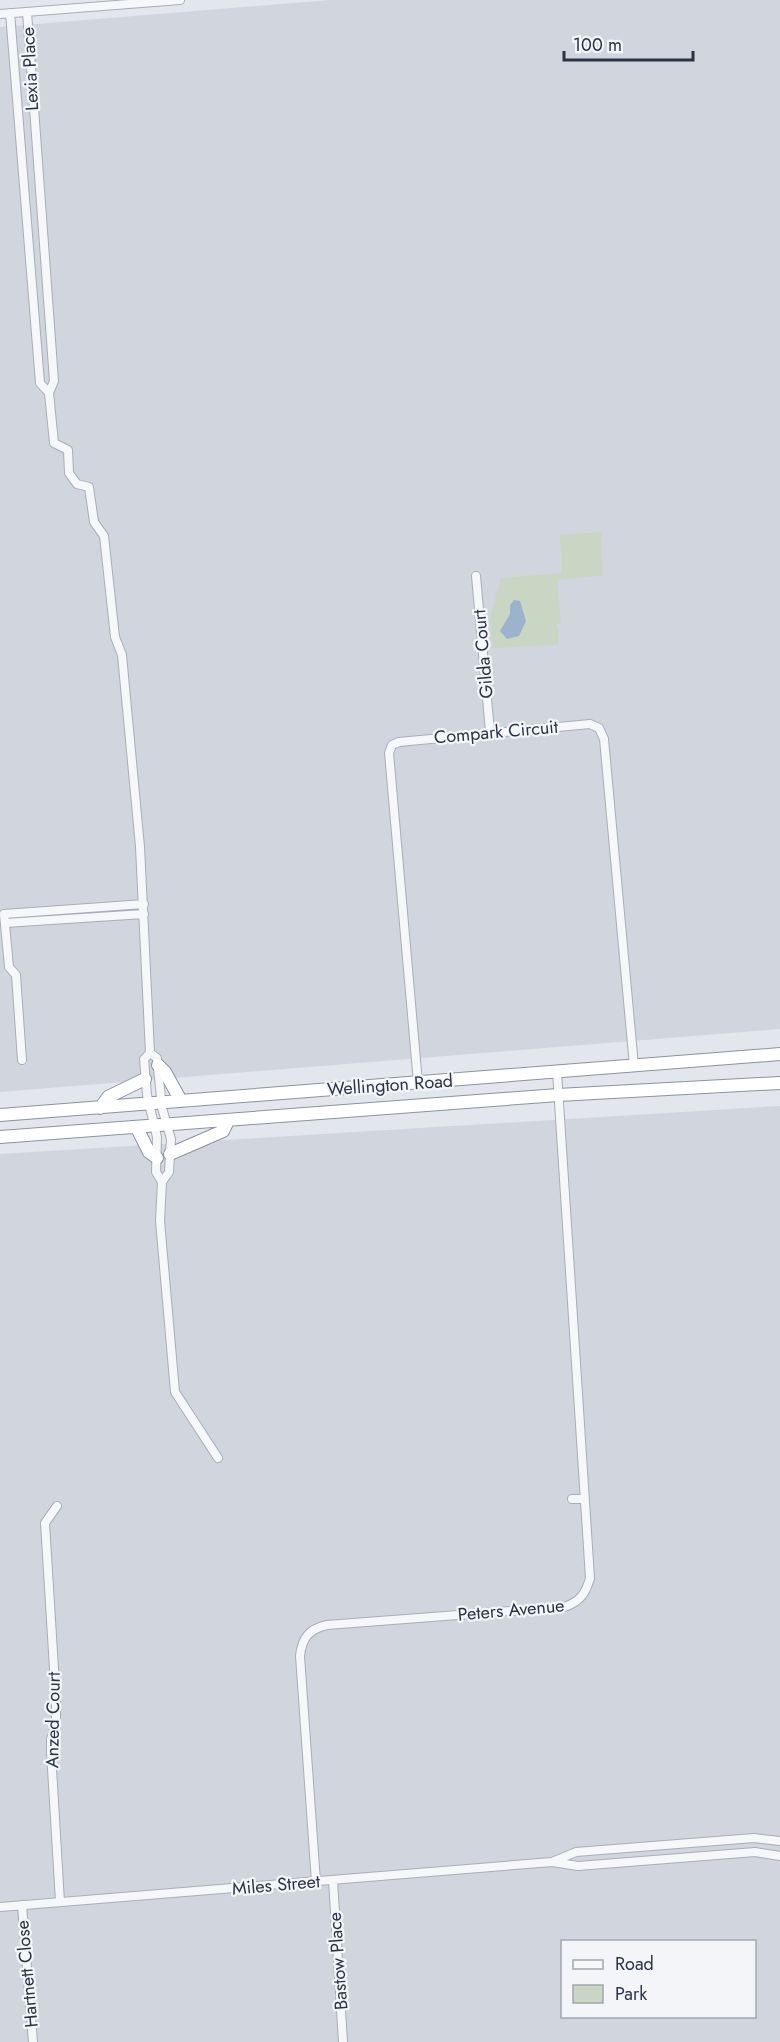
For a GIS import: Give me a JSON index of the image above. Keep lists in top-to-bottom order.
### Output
{
  "streets": {
    "highway": ["Wellington Road"],
    "street": [
      "Lexia Place",
      "Gilda Court",
      "Compark Circuit",
      "Peters Avenue",
      "Anzed Court",
      "Miles Street",
      "Bastow Place",
      "Hartnett Close"
    ]
  },
  "crossings": [
    ["Gilda Court", "Compark Circuit"],
    ["Compark Circuit", "Wellington Road"],
    ["Wellington Road", "Peters Avenue"],
    ["Peters Avenue", "Miles Street"],
    ["Anzed Court", "Miles Street"],
    ["Miles Street", "Bastow Place"],
    ["Miles Street", "Hartnett Close"]
  ],
  "legend": ["Road", "Park"],
  "scale_bar": "100 m"
}
